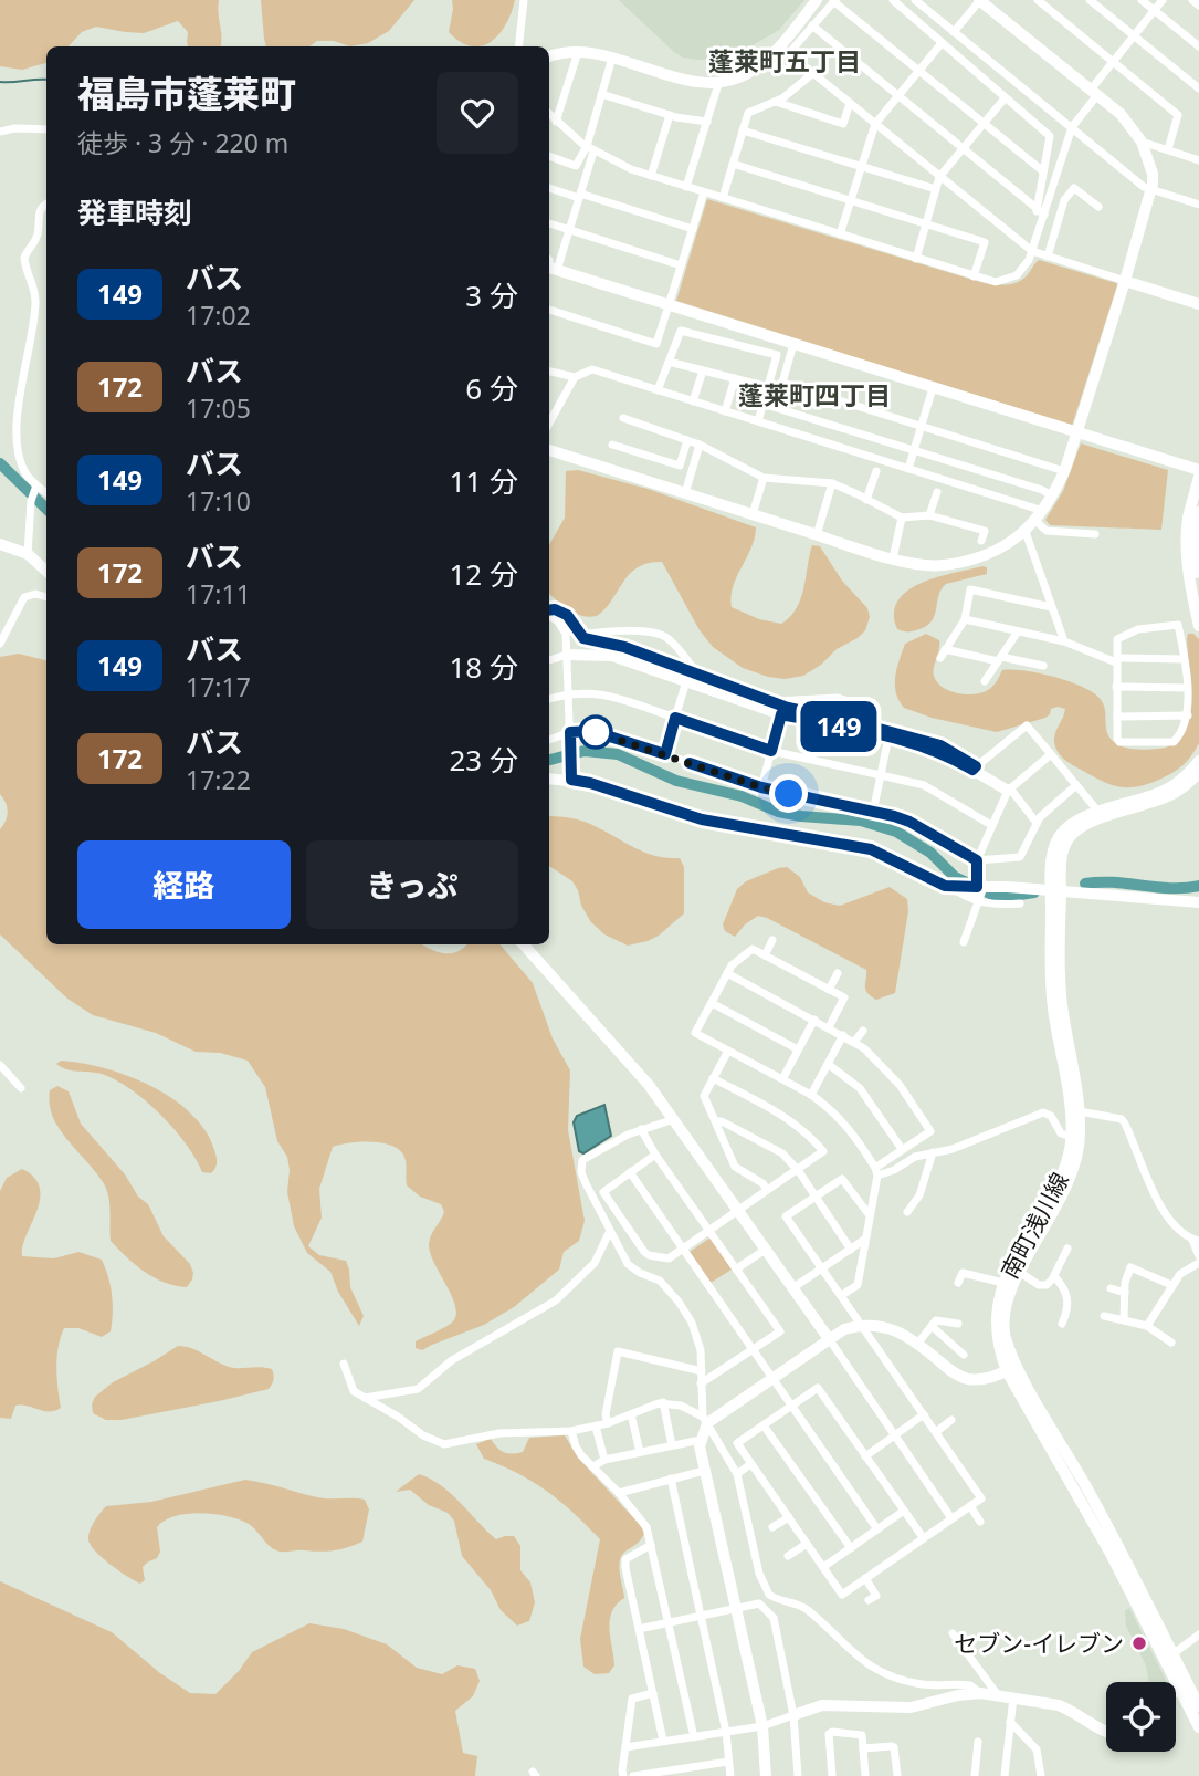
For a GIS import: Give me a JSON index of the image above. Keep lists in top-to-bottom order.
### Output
{
  "streets": {
    "street": ["南町浅川線"]
  },
  "districts": ["蓬莱町五丁目", "蓬莱町四丁目"],
  "places": ["セブン-イレブン"],
  "lines": ["bus line 149"],
  "page": {
    "on_map": "149",
    "heading": [
      ["福島市蓬莱町", "徒歩 · 3 分 · 220 m"],
      "発車時刻"
    ],
    "list": [
      {
        "mark": "149",
        "name": "バス",
        "note": "17:02",
        "value": "3 分"
      },
      {
        "mark": "172",
        "name": "バス",
        "note": "17:05",
        "value": "6 分"
      },
      {
        "mark": "149",
        "name": "バス",
        "note": "17:10",
        "value": "11 分"
      },
      {
        "mark": "172",
        "name": "バス",
        "note": "17:11",
        "value": "12 分"
      },
      {
        "mark": "149",
        "name": "バス",
        "note": "17:17",
        "value": "18 分"
      },
      {
        "mark": "172",
        "name": "バス",
        "note": "17:22",
        "value": "23 分"
      }
    ],
    "buttons": ["経路", "きっぷ"]
  }
}
